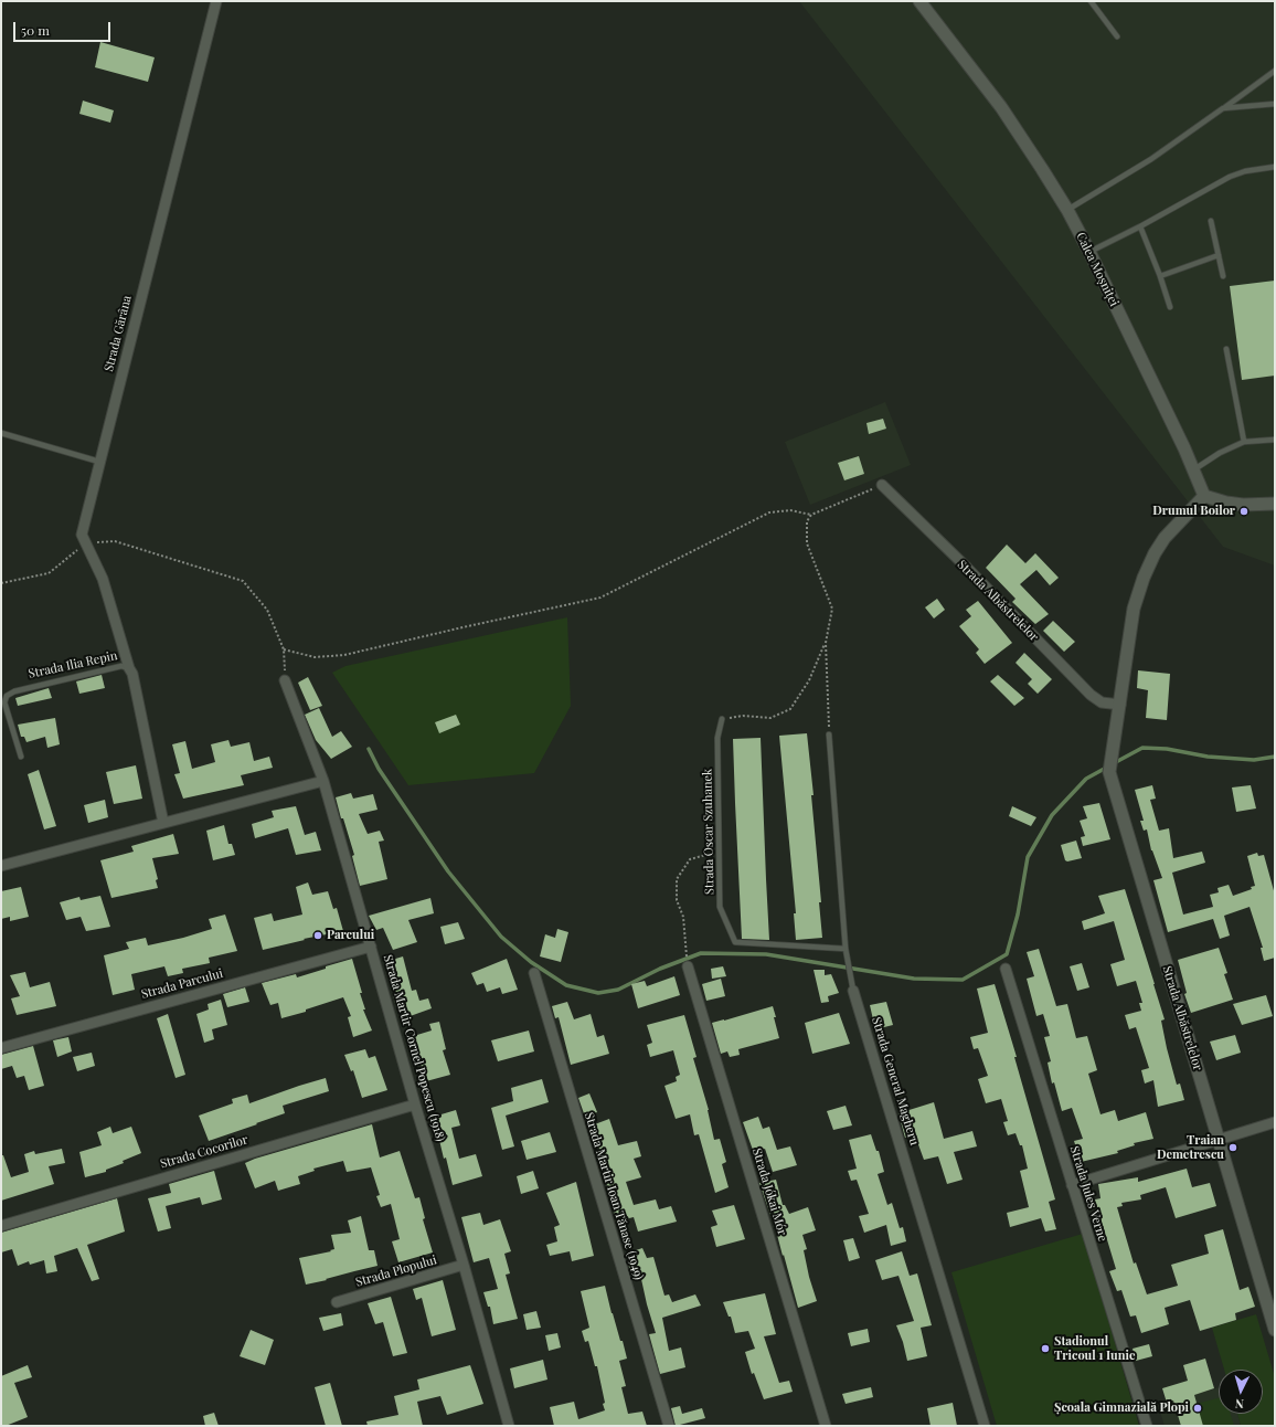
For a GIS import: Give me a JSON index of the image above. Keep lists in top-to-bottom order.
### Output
{
  "streets": {
    "street": [
      "Calea Moșniței",
      "Strada Gărâna",
      "Strada Albăstrelelor",
      "Strada Ilia Repin",
      "Strada Parcului",
      "Strada Martir Cornel Popescu (1918)",
      "Strada General Magheru",
      "Strada Cocorilor",
      "Strada Jókai Mór",
      "Strada Jules Verne",
      "Strada Martir Ioan Tănase (1949)",
      "Strada Plopului"
    ],
    "lane": ["Strada Oscar Szuhanek"]
  },
  "crossings": [
    ["Calea Moșniței", "Strada Albăstrelelor"],
    ["Strada Gărâna", "Strada Ilia Repin"],
    ["Strada Oscar Szuhanek", "Strada General Magheru"],
    ["Strada Parcului", "Strada Martir Cornel Popescu (1918)"],
    ["Strada Martir Cornel Popescu (1918)", "Strada Cocorilor"],
    ["Strada Martir Cornel Popescu (1918)", "Strada Plopului"]
  ],
  "places": [
    "Drumul Boilor",
    "Parcului",
    "Traian Demetrescu",
    "Stadionul Tricoul 1 Iunie",
    "Școala Gimnazială Plopi"
  ],
  "scale_bar": "50 m",
  "north": "bottom"
}
